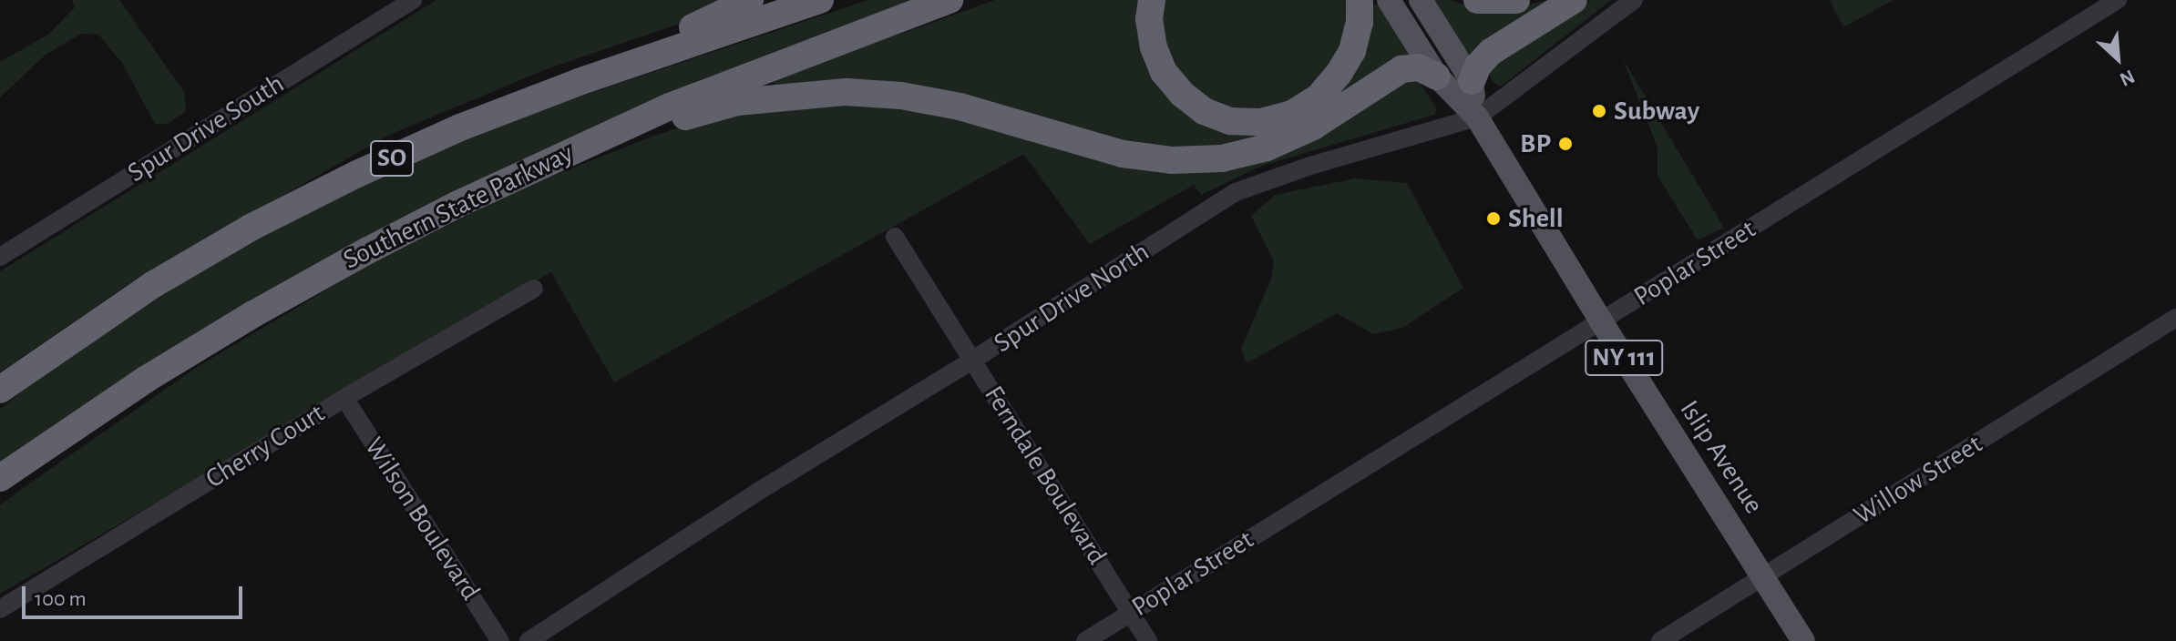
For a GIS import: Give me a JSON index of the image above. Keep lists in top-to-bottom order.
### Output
{
  "streets": {
    "highway": ["SO", "Southern State Parkway"],
    "main road": ["NY 111", "Islip Avenue"],
    "street": [
      "Spur Drive South",
      "Poplar Street",
      "Spur Drive North",
      "Cherry Court",
      "Ferndale Boulevard",
      "Willow Street",
      "Wilson Boulevard"
    ]
  },
  "crossings": [
    ["Poplar Street", "Islip Avenue"],
    ["Poplar Street", "Ferndale Boulevard"],
    ["Spur Drive North", "Islip Avenue"],
    ["Spur Drive North", "Ferndale Boulevard"],
    ["Cherry Court", "Wilson Boulevard"],
    ["Islip Avenue", "Willow Street"]
  ],
  "places": ["Subway", "BP", "Shell"],
  "scale_bar": "100 m",
  "north": "bottom right"
}
